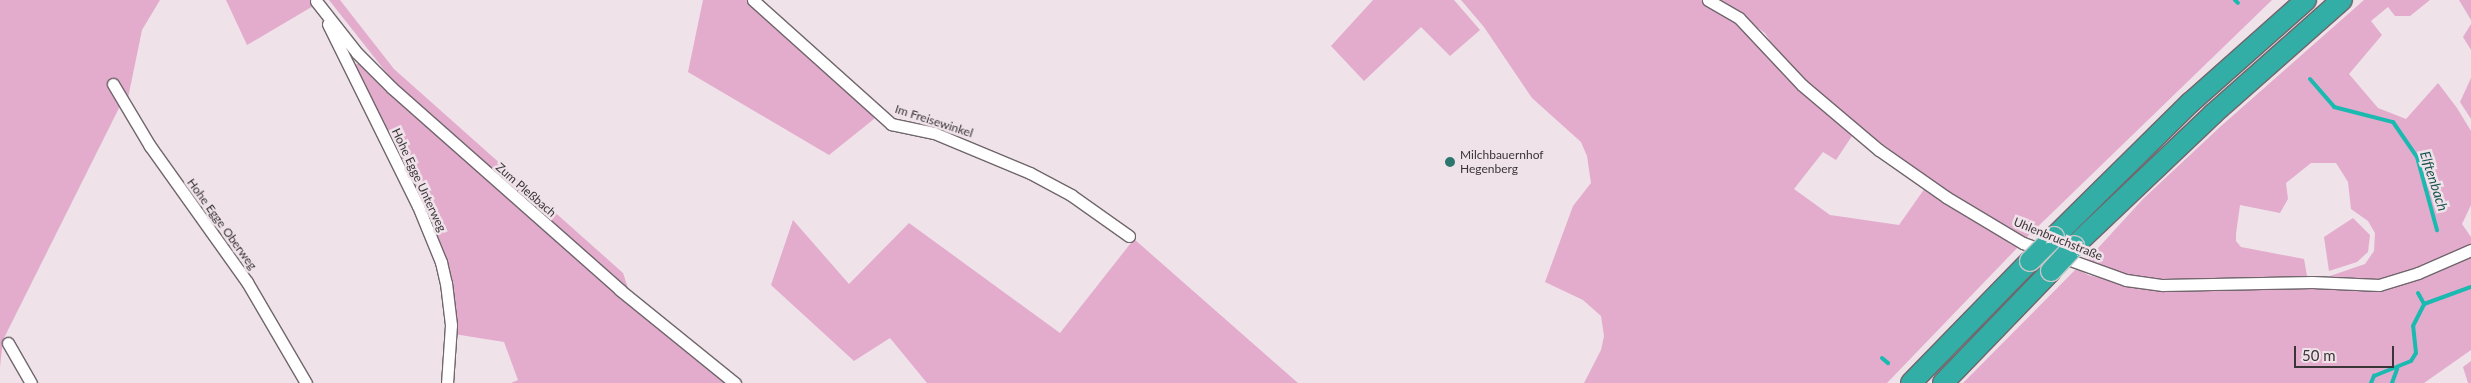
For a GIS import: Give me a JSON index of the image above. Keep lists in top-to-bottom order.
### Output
{
  "streets": {
    "street": [
      "Im Freisewinkel",
      "Hohe Egge Unterweg",
      "Zum Pleßbach",
      "Hohe Egge Oberweg",
      "Uhlenbruchstraße"
    ]
  },
  "crossings": [
    ["Hohe Egge Unterweg", "Zum Pleßbach"]
  ],
  "water": ["Elftenbach"],
  "places": ["Milchbauernhof Hegenberg"],
  "scale_bar": "50 m"
}
